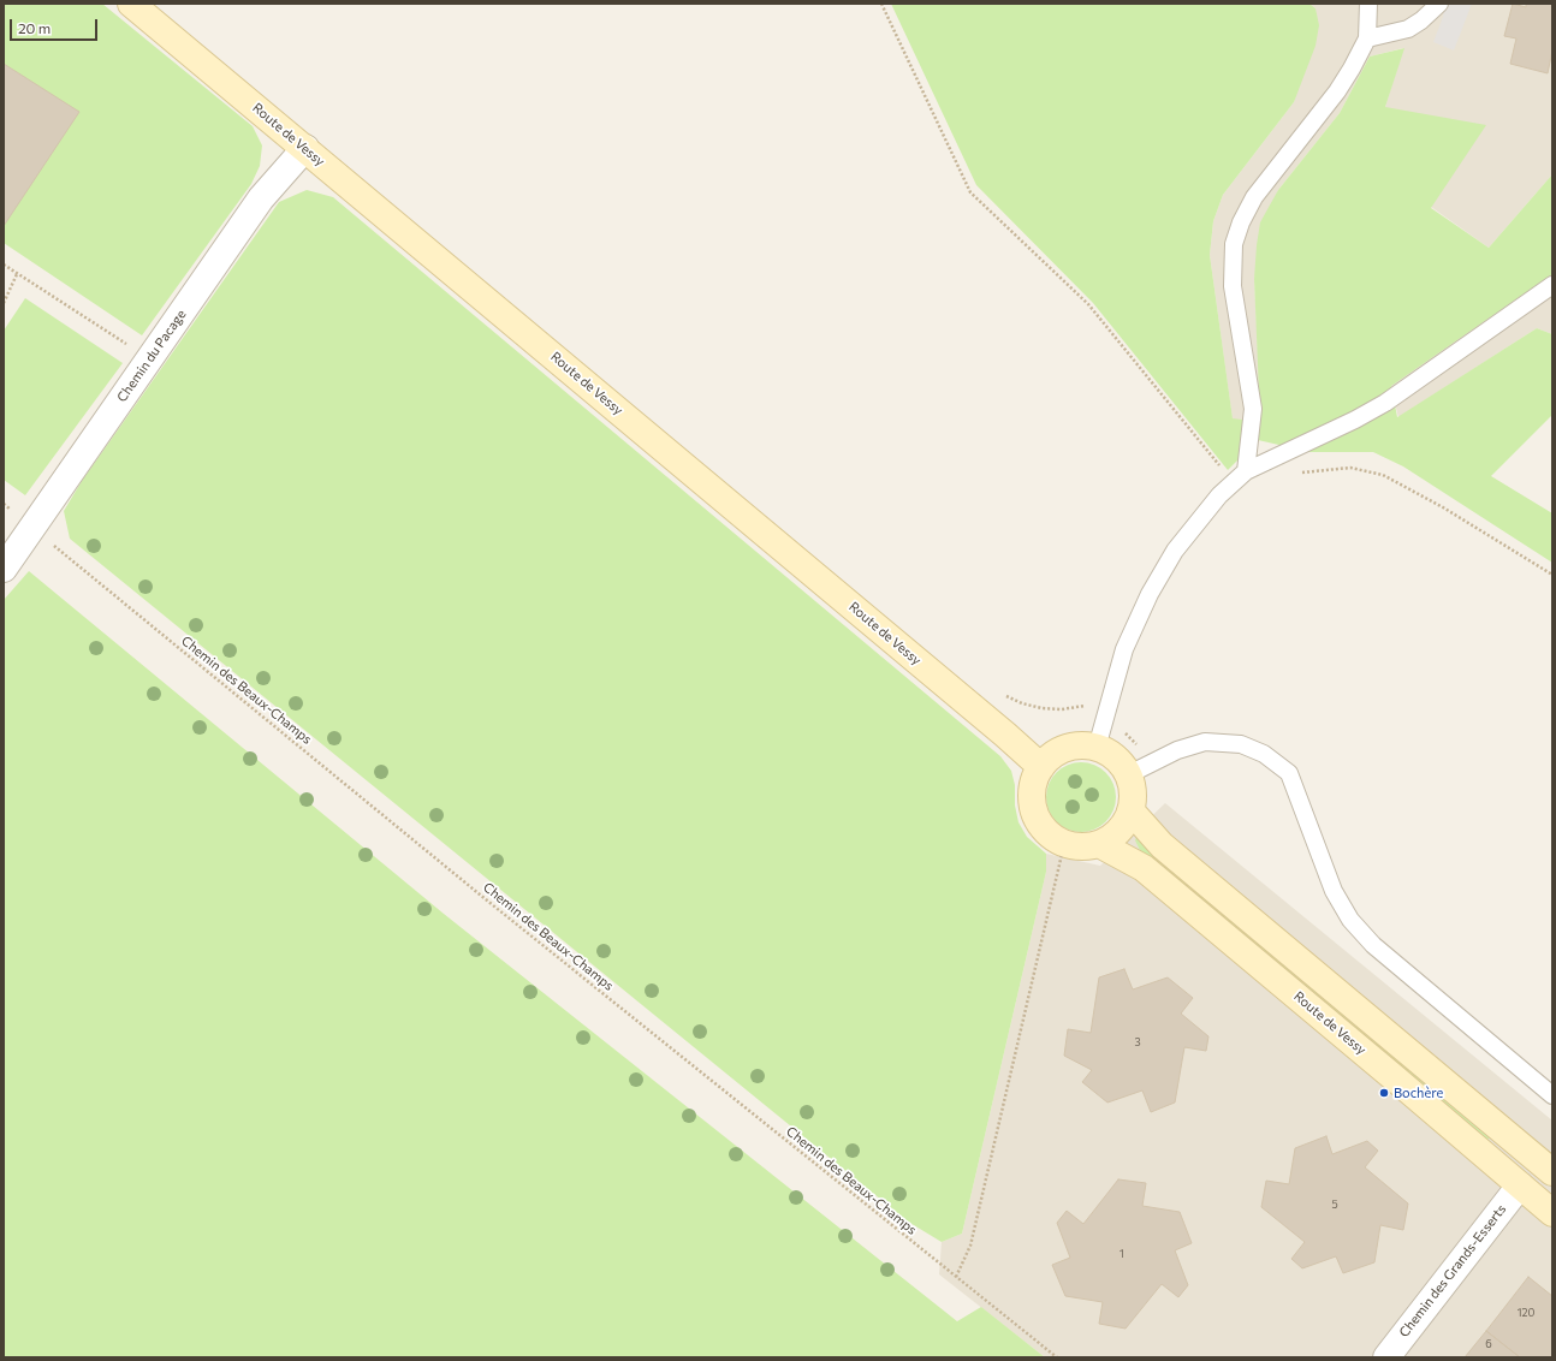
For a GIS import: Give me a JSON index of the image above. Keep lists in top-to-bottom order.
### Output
{
  "streets": {
    "street": ["Route de Vessy", "Chemin du Pacage", "Chemin des Grands-Esserts"],
    "path": ["Chemin des Beaux-Champs"]
  },
  "crossings": [
    ["Route de Vessy", "Chemin du Pacage"],
    ["Route de Vessy", "Chemin des Grands-Esserts"],
    ["Chemin du Pacage", "Chemin des Beaux-Champs"]
  ],
  "places": ["Bochère"],
  "house_numbers": [
    "3",
    "5",
    "1",
    "120",
    "6"
  ],
  "scale_bar": "20 m"
}
